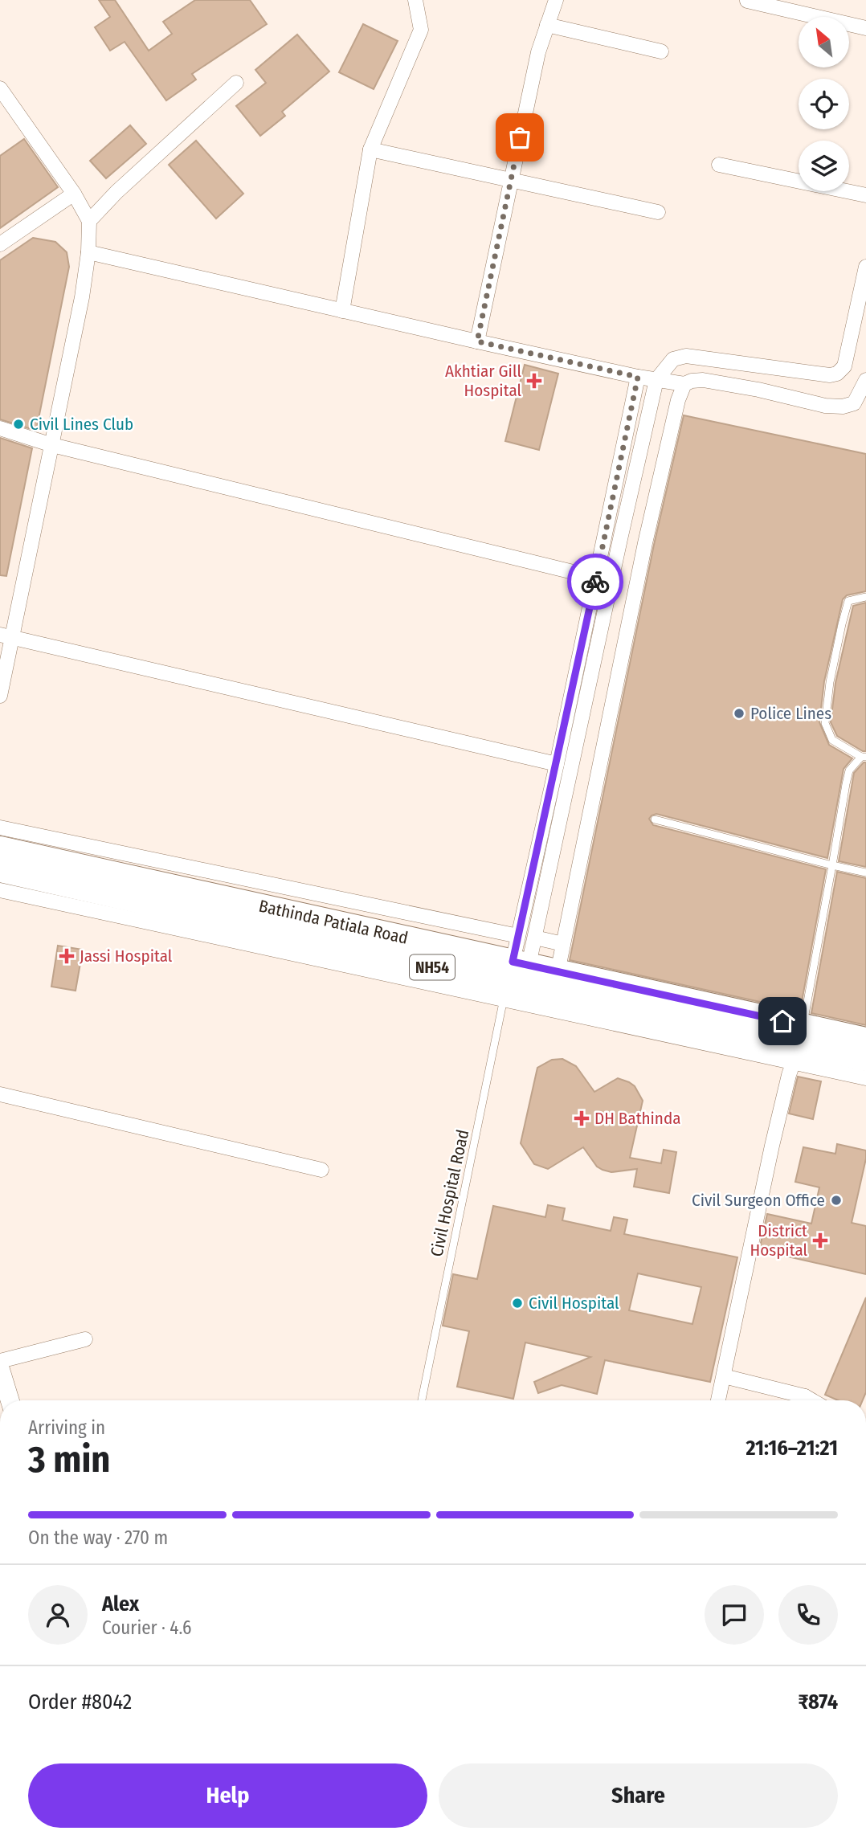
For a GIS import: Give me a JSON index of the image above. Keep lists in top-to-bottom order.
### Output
{
  "streets": {
    "highway": ["Bathinda Patiala Road", "NH54"],
    "lane": ["Civil Hospital Road"]
  },
  "crossings": [
    ["Bathinda Patiala Road", "NH54"],
    ["Bathinda Patiala Road", "Civil Hospital Road"],
    ["NH54", "Civil Hospital Road"]
  ],
  "places": {
    "health": [
      "Akhtiar Gill Hospital",
      "Jassi Hospital",
      "DH Bathinda",
      "District Hospital"
    ],
    "other": [
      "Civil Lines Club",
      "Police Lines",
      "Civil Surgeon Office",
      "Civil Hospital"
    ]
  },
  "north": "top left",
  "page": {
    "heading": ["3 min", "Arriving in", "21:16–21:21"],
    "panel": [
      "Alex",
      "Courier · 4.6",
      "Order #8042",
      "₹874"
    ],
    "bar": "On the way · 270 m",
    "buttons": ["Help", "Share"]
  }
}
